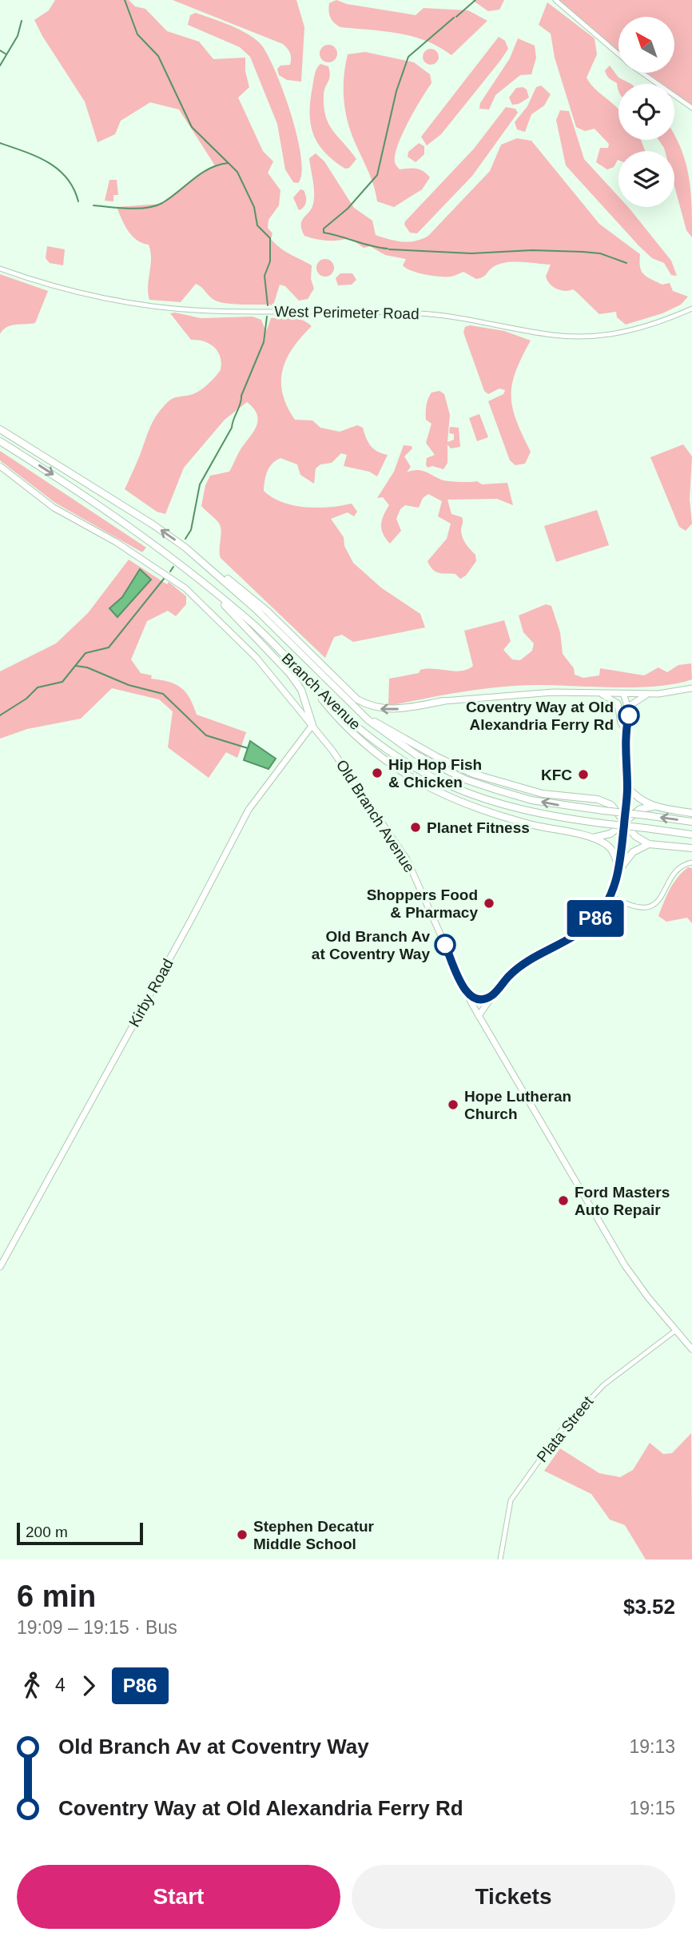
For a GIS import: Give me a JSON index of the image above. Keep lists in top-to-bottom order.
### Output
{
  "streets": {
    "highway": ["Branch Avenue"],
    "main road": ["Old Branch Avenue", "Kirby Road"],
    "street": ["West Perimeter Road", "Plata Street"]
  },
  "crossings": [
    ["Old Branch Avenue", "Kirby Road"],
    ["Old Branch Avenue", "Plata Street"]
  ],
  "places": [
    "Coventry Way at Old Alexandria Ferry Rd",
    "Hip Hop Fish & Chicken",
    "KFC",
    "Planet Fitness",
    "Shoppers Food & Pharmacy",
    "Old Branch Av at Coventry Way",
    "Hope Lutheran Church",
    "Ford Masters Auto Repair",
    "Stephen Decatur Middle School"
  ],
  "lines": ["bus line P86"],
  "scale_bar": "200 m",
  "north": "top left",
  "page": {
    "on_map": "P86",
    "scale": "200 m",
    "heading": ["6 min", "19:09 – 19:15 · Bus", "$3.52"],
    "legs": ["4", "P86"],
    "list": [
      {
        "name": "Old Branch Av at Coventry Way",
        "value": "19:13"
      },
      {
        "name": "Coventry Way at Old Alexandria Ferry Rd",
        "value": "19:15"
      }
    ],
    "buttons": ["Start", "Tickets"]
  }
}
